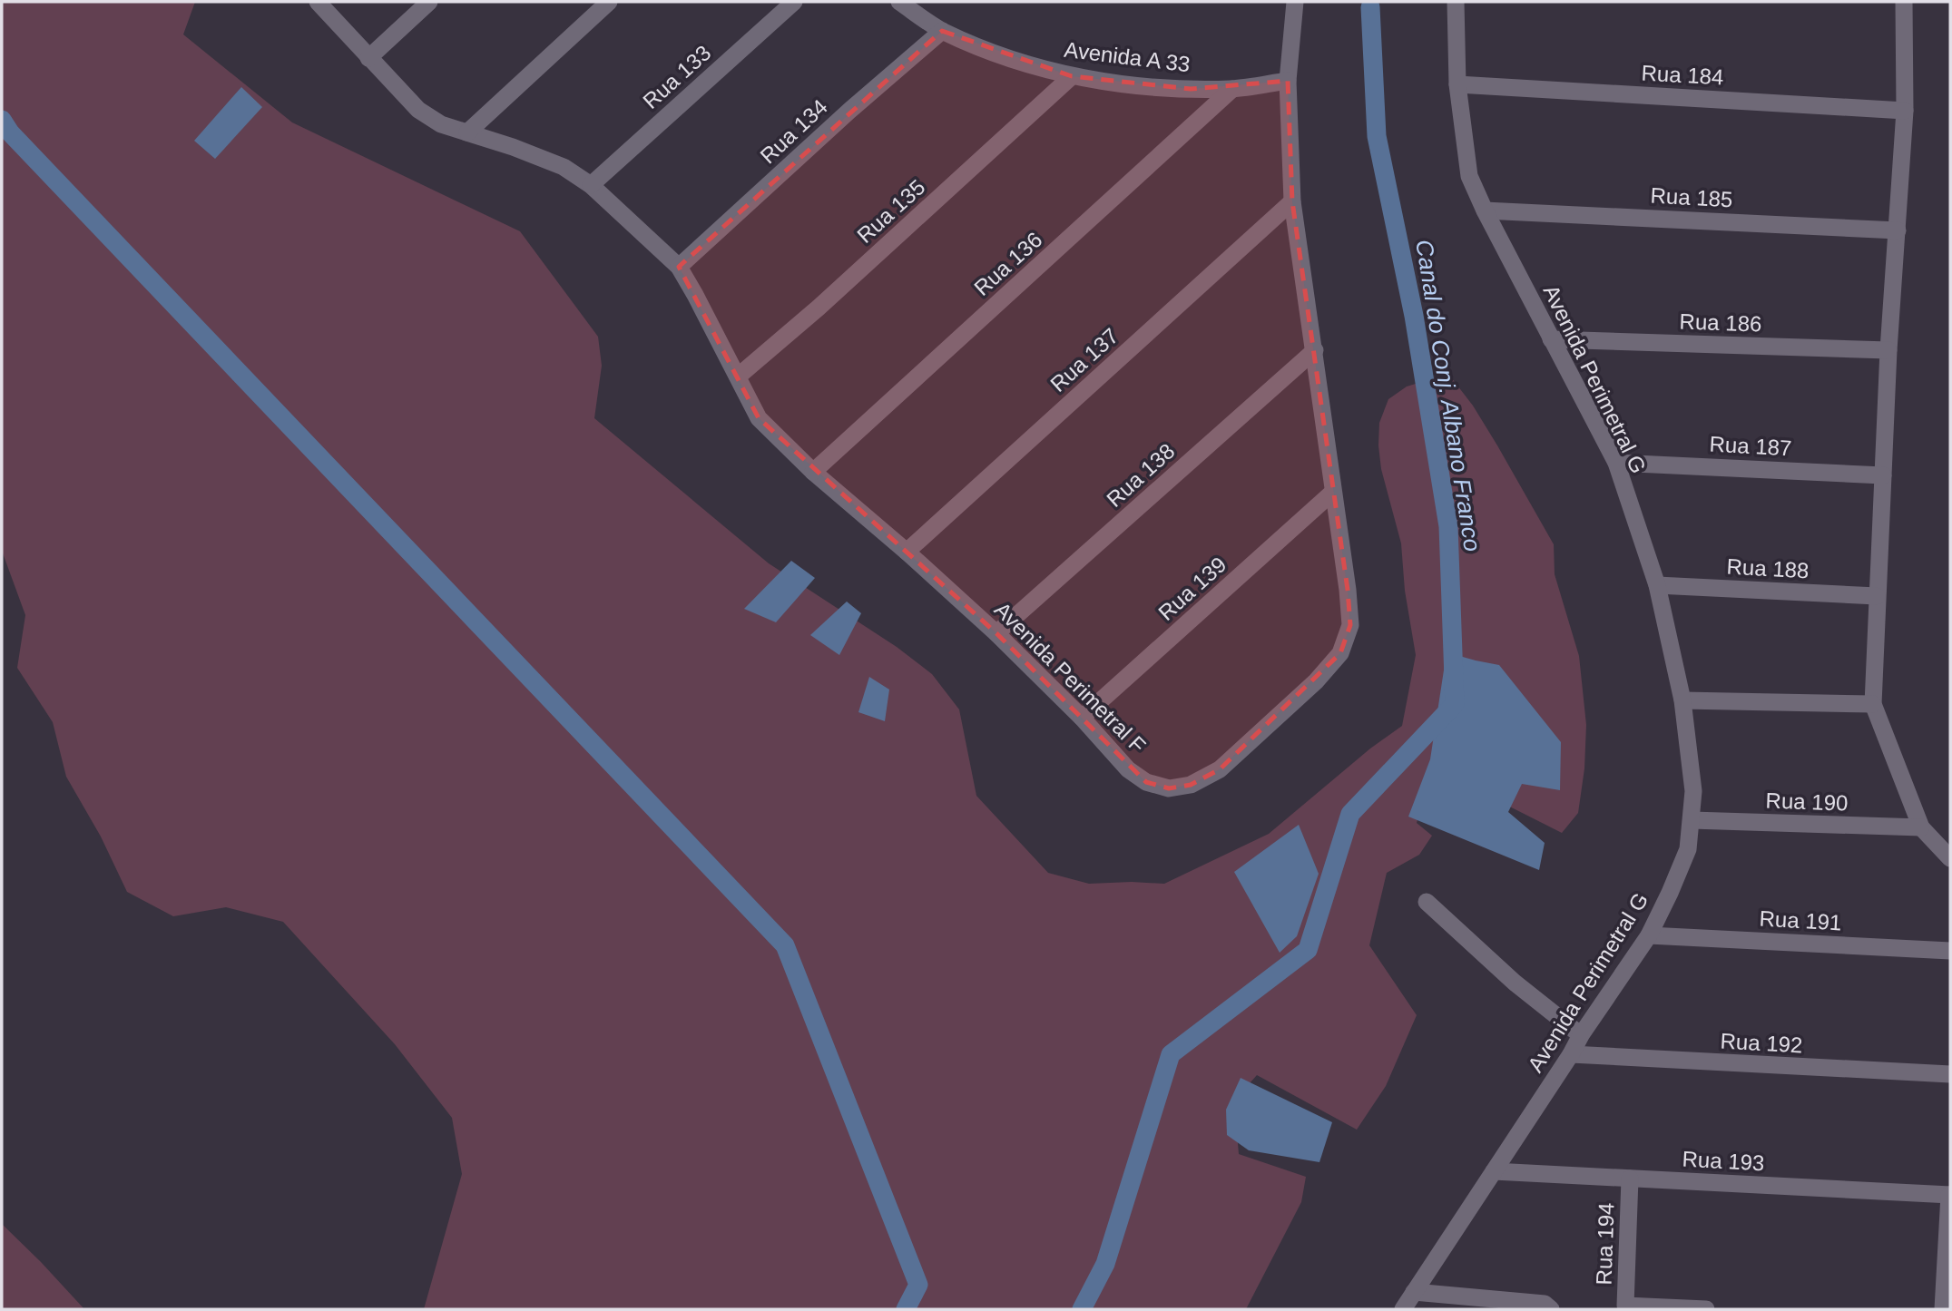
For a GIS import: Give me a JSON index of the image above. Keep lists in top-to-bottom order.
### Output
{
  "streets": {
    "street": [
      "Avenida A 33",
      "Rua 184",
      "Rua 133",
      "Rua 134",
      "Rua 185",
      "Rua 135",
      "Rua 136",
      "Rua 186",
      "Rua 137",
      "Avenida Perimetral G",
      "Rua 187",
      "Rua 138",
      "Rua 188",
      "Rua 139",
      "Avenida Perimetral F",
      "Rua 190",
      "Rua 191",
      "Rua 192",
      "Rua 193",
      "Rua 194"
    ]
  },
  "crossings": [
    ["Avenida A 33", "Rua 134"],
    ["Avenida A 33", "Rua 135"],
    ["Avenida A 33", "Rua 136"],
    ["Avenida A 33", "Avenida Perimetral F"],
    ["Rua 184", "Avenida Perimetral G"],
    ["Rua 133", "Avenida Perimetral F"],
    ["Rua 134", "Avenida Perimetral F"],
    ["Rua 185", "Avenida Perimetral G"],
    ["Rua 135", "Avenida Perimetral F"],
    ["Rua 136", "Avenida Perimetral F"],
    ["Rua 186", "Avenida Perimetral G"],
    ["Rua 137", "Avenida Perimetral F"],
    ["Avenida Perimetral G", "Rua 187"],
    ["Avenida Perimetral G", "Rua 188"],
    ["Avenida Perimetral G", "Rua 190"],
    ["Avenida Perimetral G", "Rua 191"],
    ["Avenida Perimetral G", "Rua 192"],
    ["Avenida Perimetral G", "Rua 193"],
    ["Rua 138", "Avenida Perimetral F"],
    ["Rua 139", "Avenida Perimetral F"],
    ["Rua 193", "Rua 194"]
  ],
  "water": ["Canal do Conj. Albano Franco"]
}
